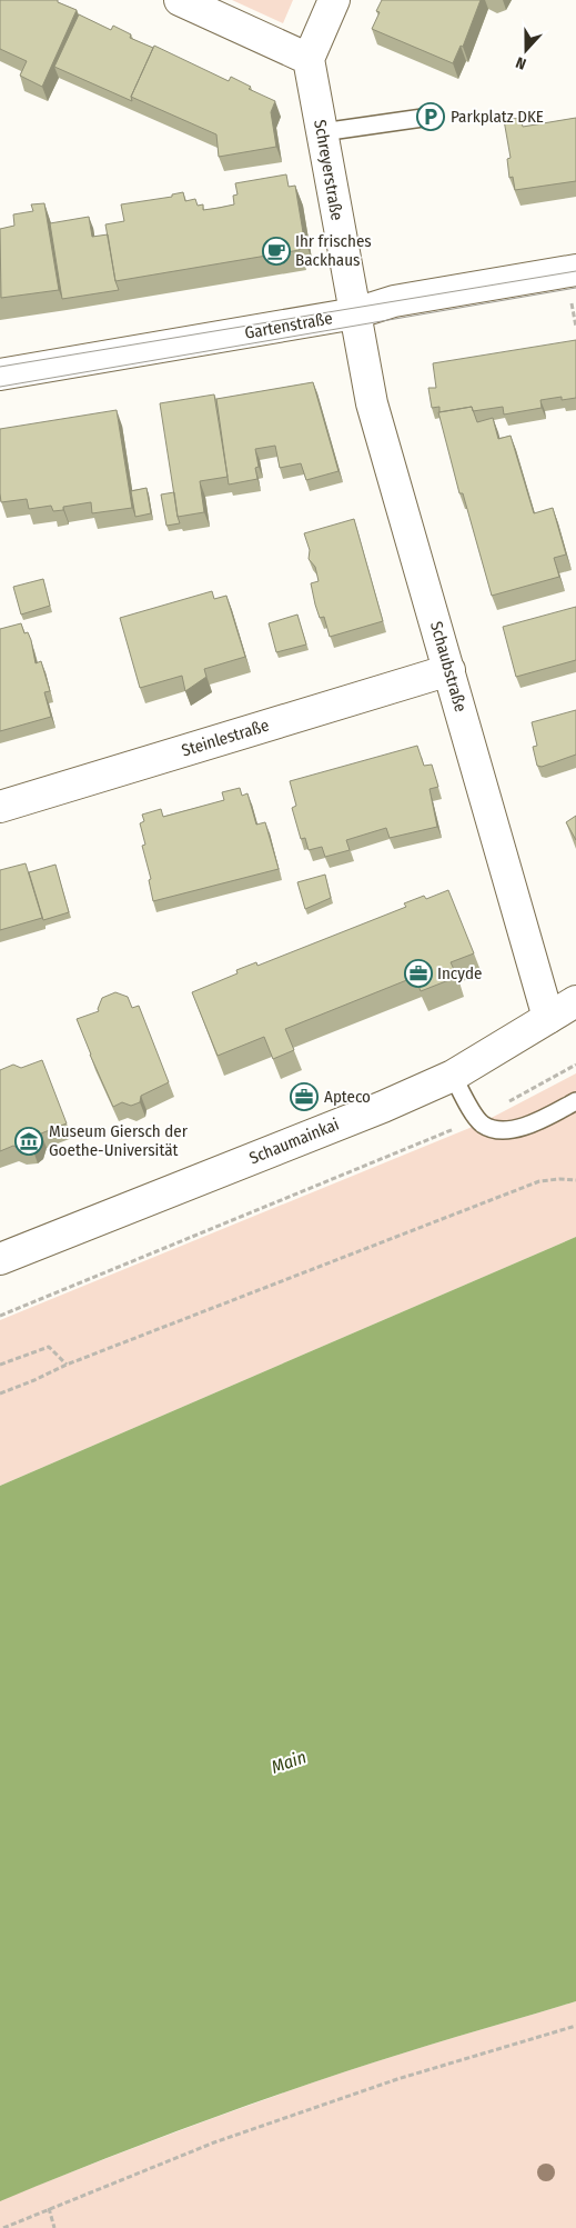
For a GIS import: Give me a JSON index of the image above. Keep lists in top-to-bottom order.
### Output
{
  "streets": {
    "street": [
      "Schreyerstraße",
      "Gartenstraße",
      "Schaubstraße",
      "Steinlestraße",
      "Schaumainkai"
    ]
  },
  "crossings": [
    ["Schreyerstraße", "Gartenstraße"],
    ["Schreyerstraße", "Schaubstraße"],
    ["Gartenstraße", "Schaubstraße"],
    ["Schaubstraße", "Steinlestraße"],
    ["Schaubstraße", "Schaumainkai"]
  ],
  "water": ["Main"],
  "places": {
    "parking": ["Parkplatz DKE"],
    "cafe": ["Ihr frisches Backhaus"],
    "office": ["Incyde", "Apteco"],
    "museum": ["Museum Giersch der Goethe-Universität"]
  },
  "north": "bottom"
}
